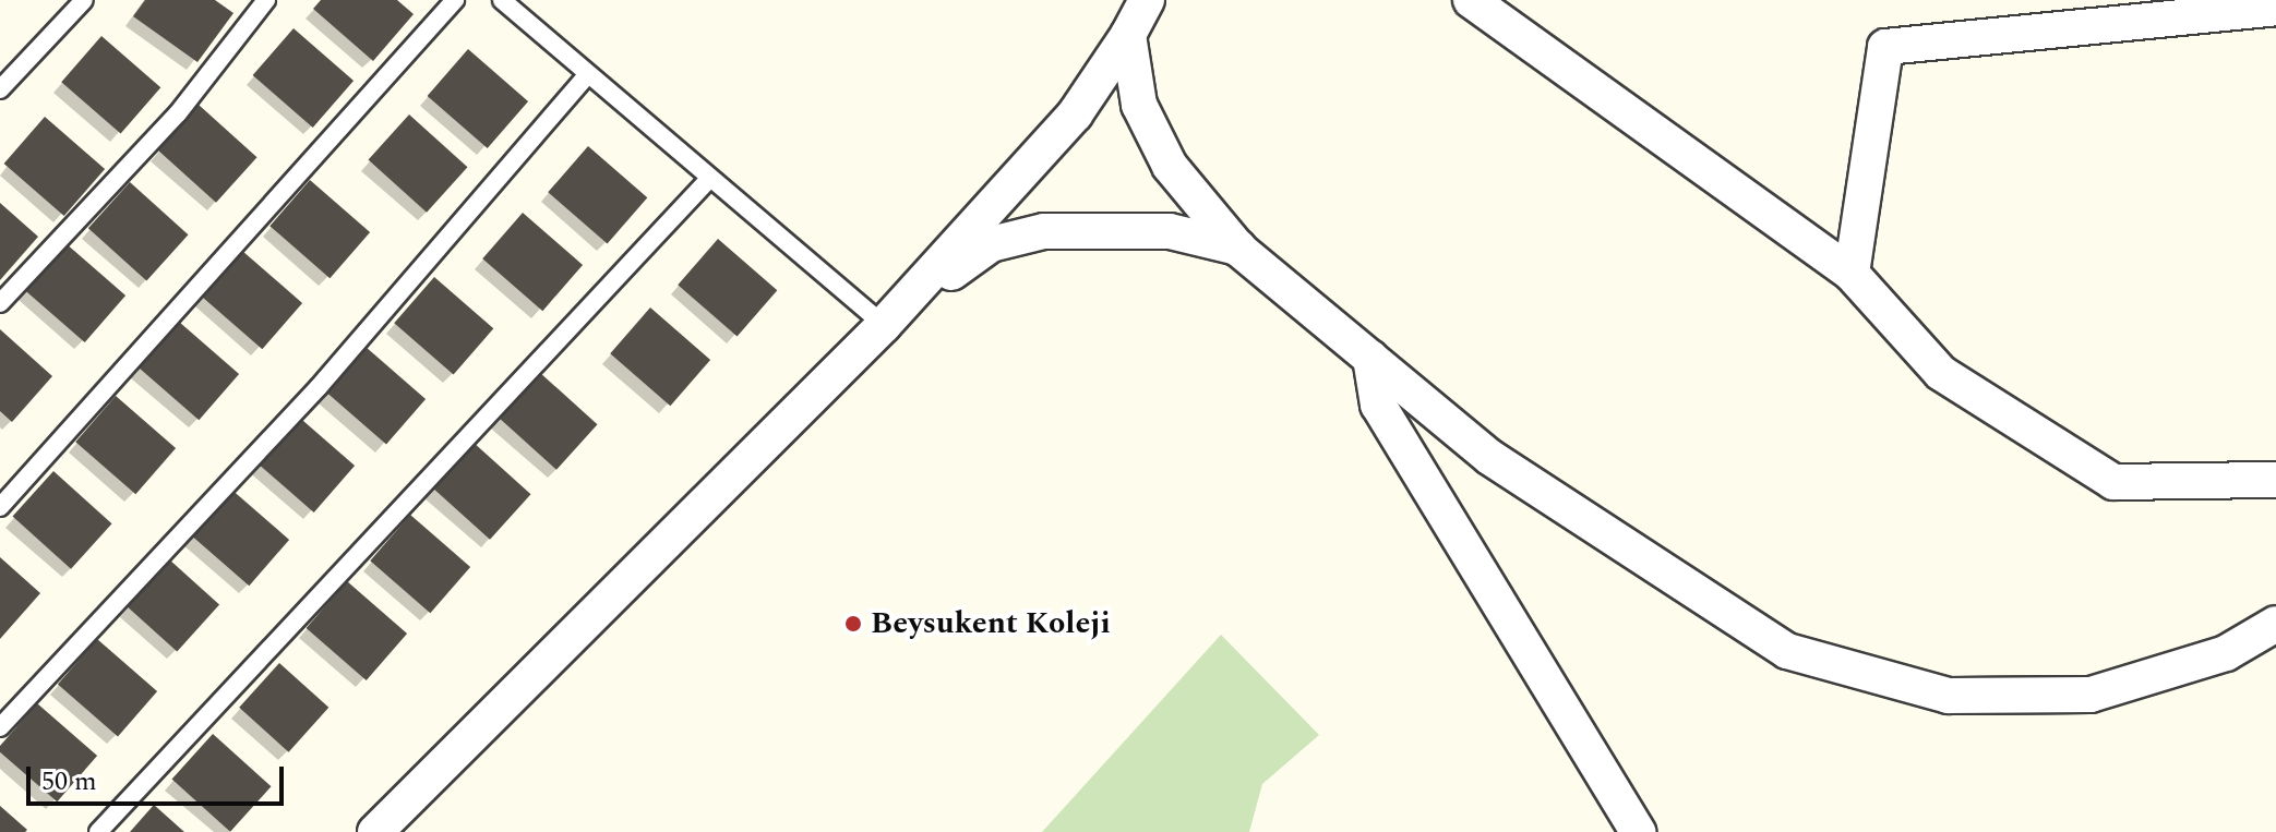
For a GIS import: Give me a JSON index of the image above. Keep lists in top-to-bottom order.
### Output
{
  "places": ["Beysukent Koleji"],
  "scale_bar": "50 m"
}
